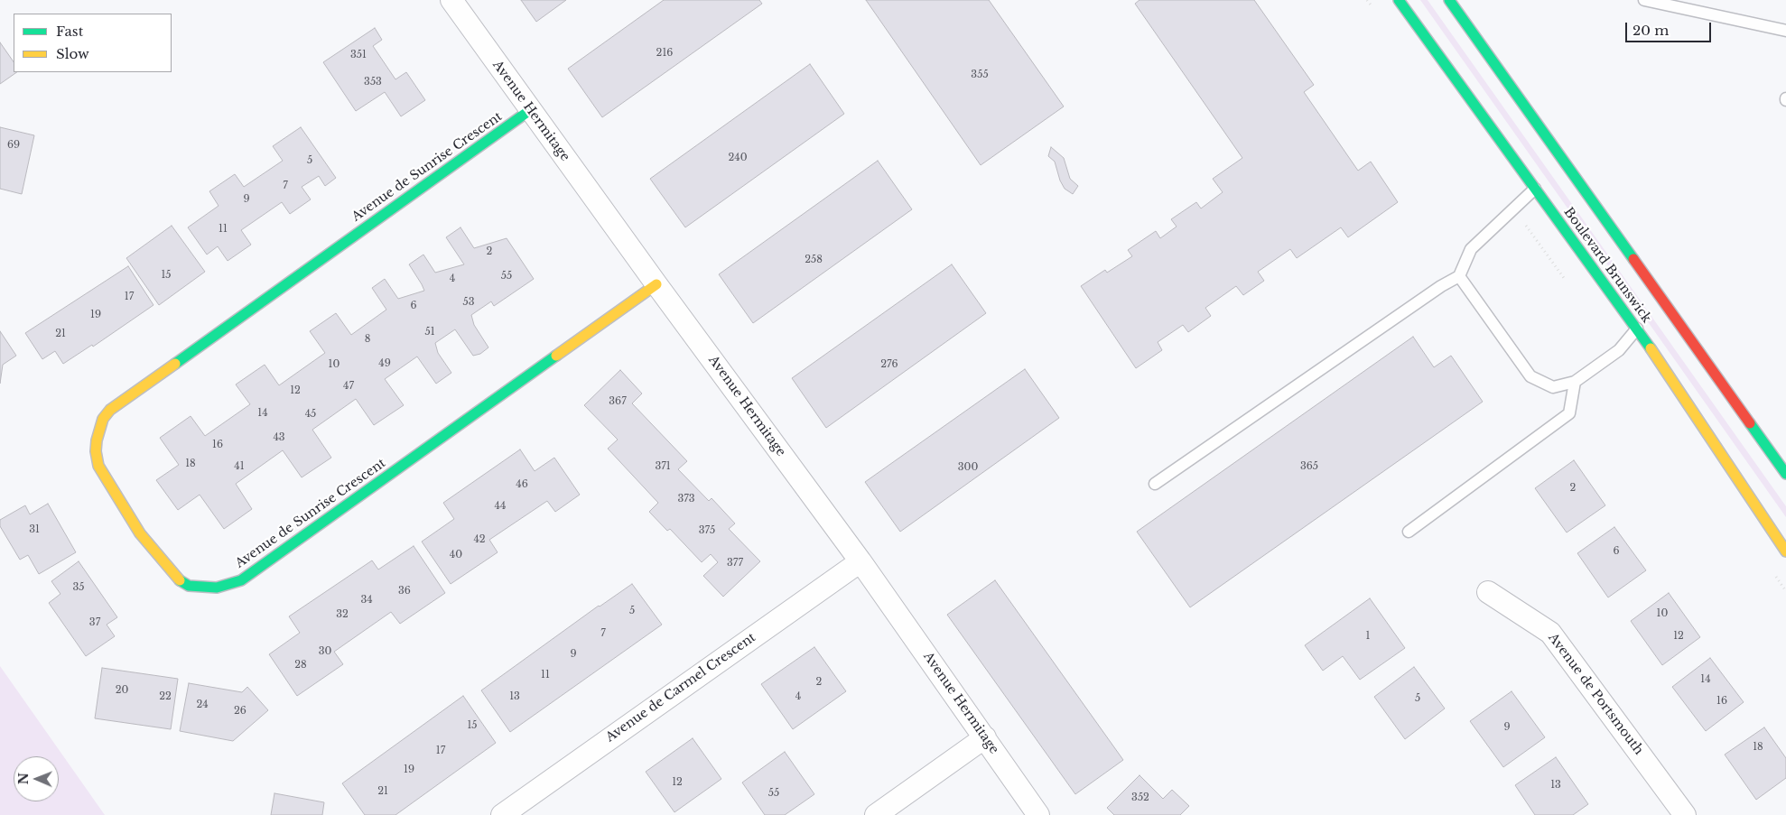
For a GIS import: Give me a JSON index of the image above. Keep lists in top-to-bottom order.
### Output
{
  "streets": {
    "street": [
      "Avenue Hermitage",
      "Avenue de Sunrise Crescent",
      "Boulevard Brunswick",
      "Avenue de Carmel Crescent",
      "Avenue de Portsmouth"
    ]
  },
  "crossings": [
    ["Avenue Hermitage", "Avenue de Sunrise Crescent"],
    ["Avenue Hermitage", "Avenue de Carmel Crescent"]
  ],
  "house_numbers": [
    "216",
    "351",
    "355",
    "353",
    "69",
    "240",
    "5",
    "7",
    "9",
    "11",
    "2",
    "258",
    "15",
    "55",
    "4",
    "17",
    "53",
    "6",
    "19",
    "51",
    "21",
    "8",
    "49",
    "10",
    "276",
    "47",
    "12",
    "367",
    "14",
    "45",
    "43",
    "16",
    "18",
    "41",
    "371",
    "365",
    "300",
    "46",
    "2",
    "373",
    "44",
    "31",
    "375",
    "42",
    "6",
    "40",
    "377",
    "35",
    "36",
    "34",
    "5",
    "10",
    "32",
    "37",
    "7",
    "1",
    "12",
    "30",
    "9",
    "28",
    "11",
    "14",
    "2",
    "20",
    "22",
    "13",
    "4",
    "5",
    "16",
    "24",
    "26",
    "15",
    "9",
    "18",
    "17",
    "19",
    "12",
    "13",
    "21",
    "55",
    "352"
  ],
  "legend": ["Fast", "Slow"],
  "scale_bar": "20 m",
  "north": "left"
}
